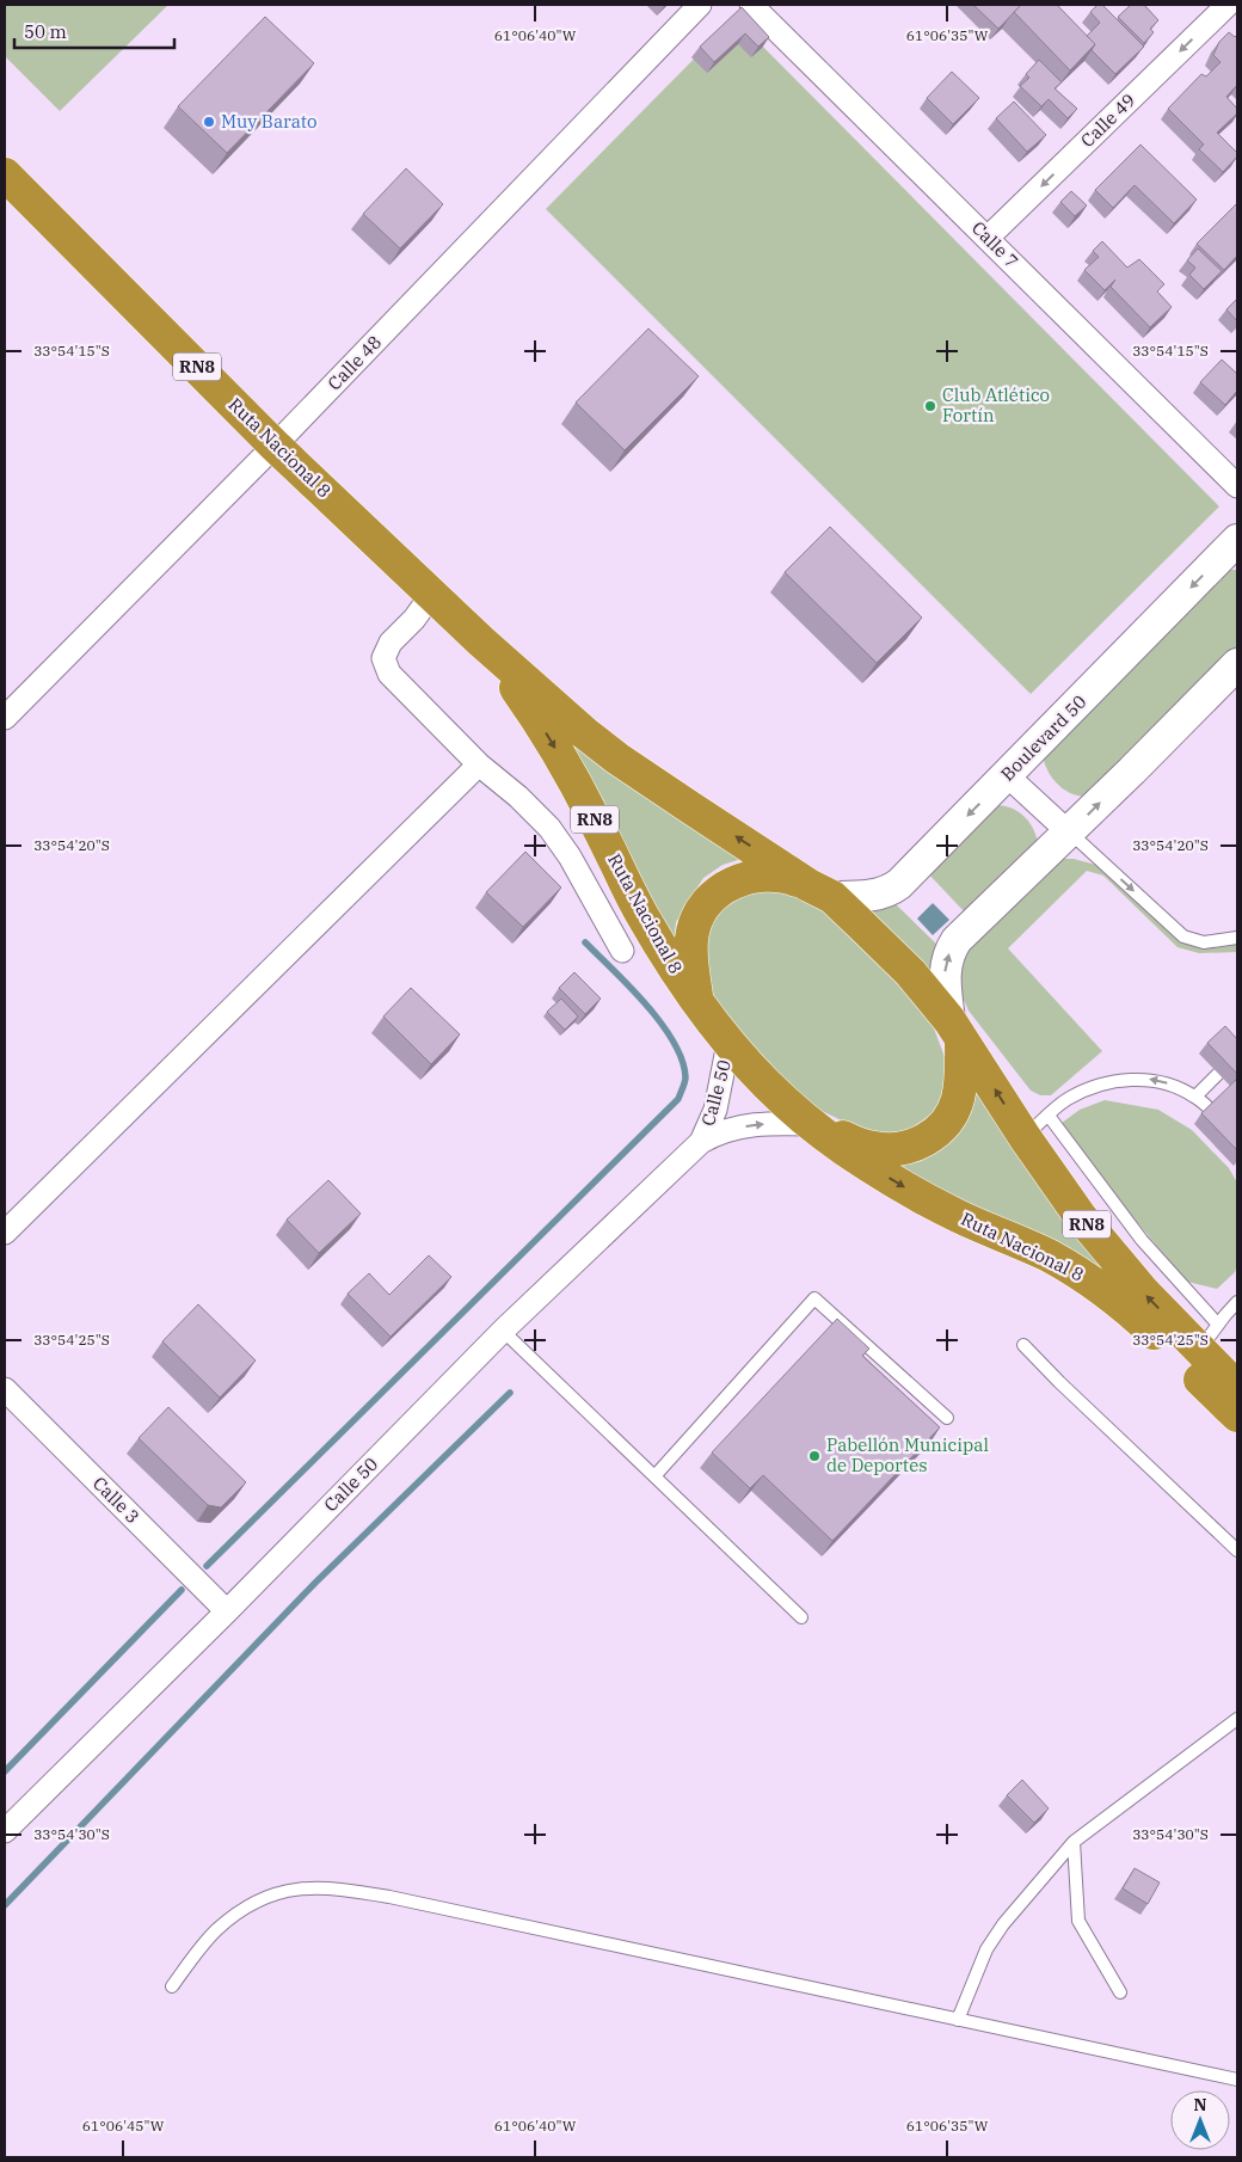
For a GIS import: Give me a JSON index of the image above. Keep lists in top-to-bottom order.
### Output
{
  "streets": {
    "highway": ["RN8", "Ruta Nacional 8"],
    "main road": ["Boulevard 50"],
    "street": [
      "Calle 49",
      "Calle 7",
      "Calle 48",
      "Calle 50",
      "Calle 3"
    ]
  },
  "crossings": [
    ["Calle 49", "Calle 7"],
    ["Calle 48", "Ruta Nacional 8"],
    ["Ruta Nacional 8", "Boulevard 50"],
    ["Ruta Nacional 8", "Calle 50"],
    ["Calle 50", "Calle 3"]
  ],
  "one_way": ["Calle 49"],
  "places": ["Muy Barato", "Club Atlético Fortín", "Pabellón Municipal de Deportes"],
  "scale_bar": "50 m",
  "north": "top",
  "coordinates": [
    "61°06'40\"W",
    "61°06'35\"W",
    "33°54'15\"S",
    "33°54'20\"S",
    "33°54'25\"S",
    "33°54'30\"S",
    "61°06'45\"W"
  ]
}
